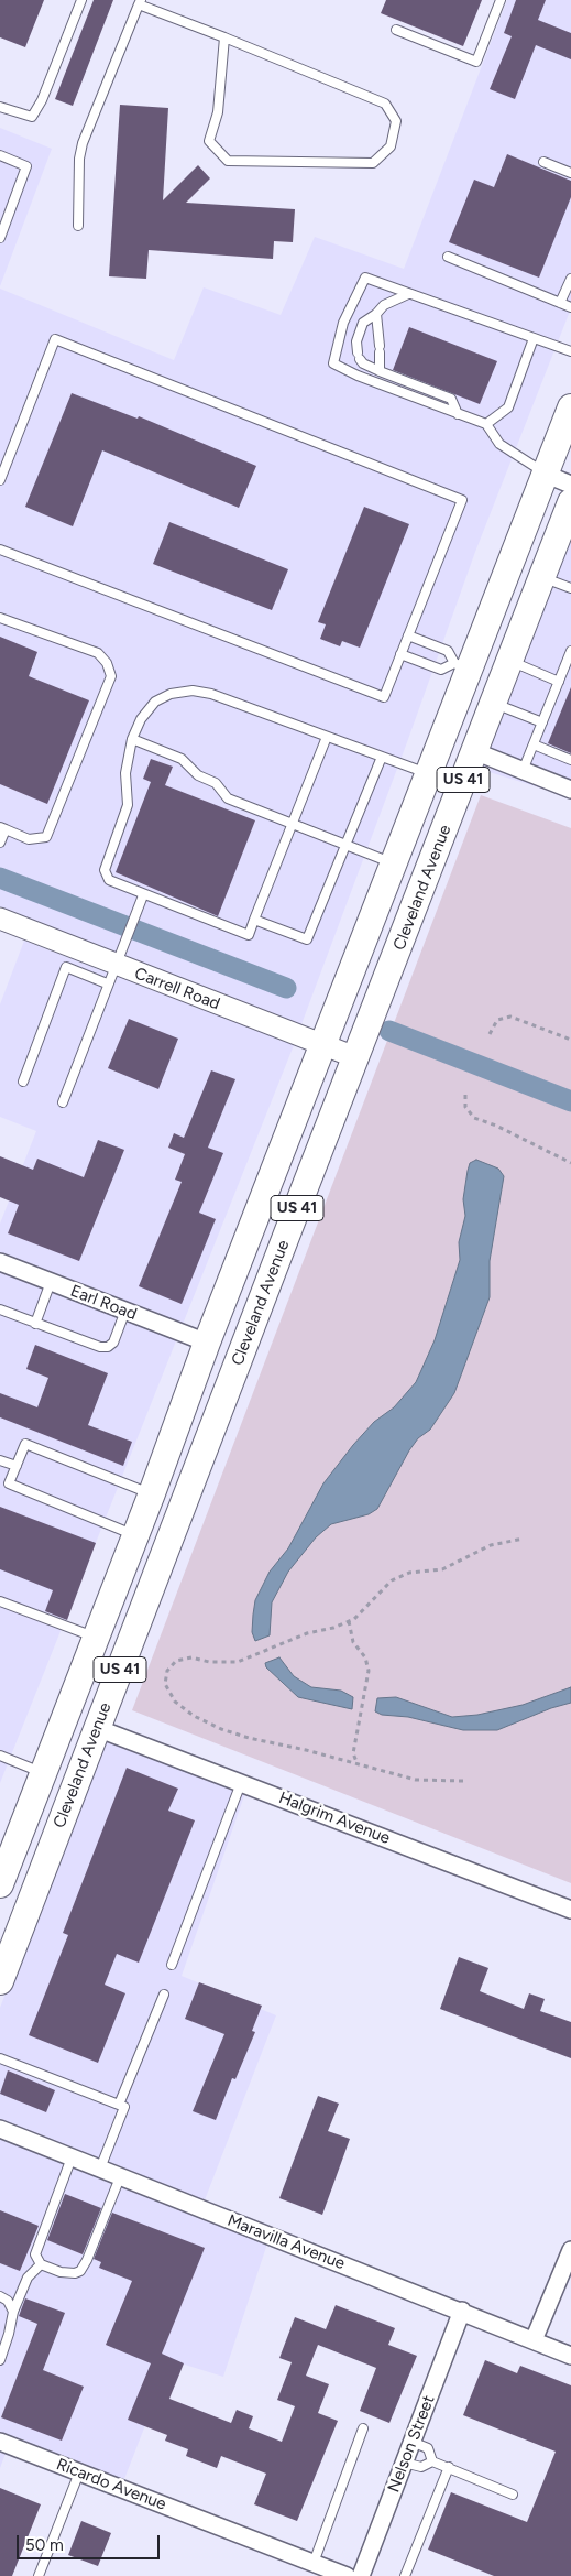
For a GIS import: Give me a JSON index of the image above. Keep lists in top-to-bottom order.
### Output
{
  "streets": {
    "main road": ["US 41", "Cleveland Avenue"],
    "street": [
      "Carrell Road",
      "Earl Road",
      "Halgrim Avenue",
      "Maravilla Avenue",
      "Nelson Street",
      "Ricardo Avenue"
    ]
  },
  "crossings": [
    ["Cleveland Avenue", "Carrell Road"],
    ["Cleveland Avenue", "Earl Road"],
    ["Cleveland Avenue", "Halgrim Avenue"],
    ["Maravilla Avenue", "Nelson Street"]
  ],
  "scale_bar": "50 m"
}
